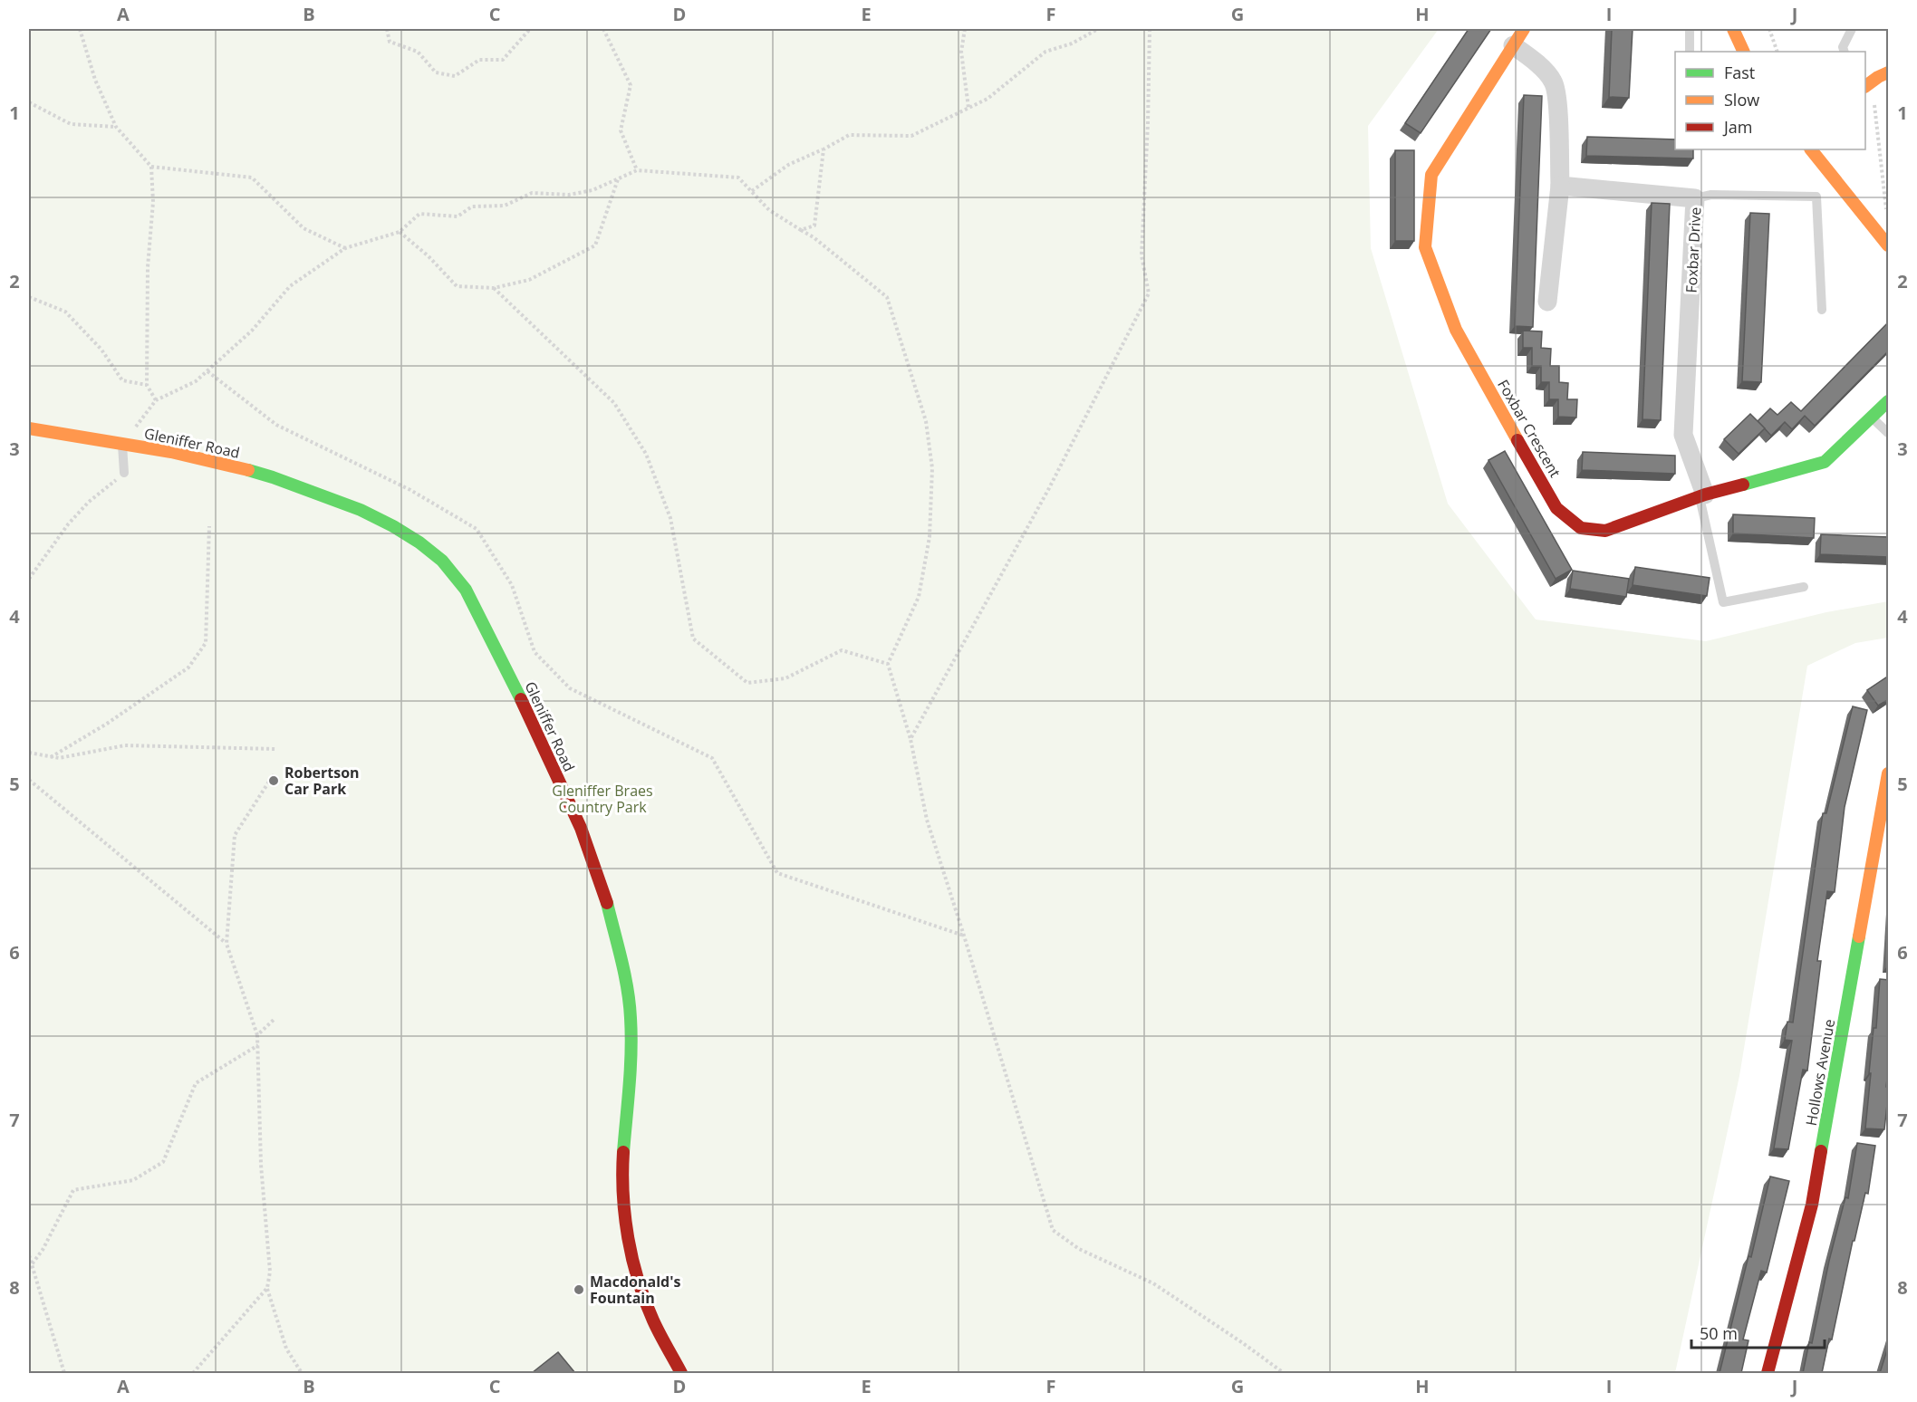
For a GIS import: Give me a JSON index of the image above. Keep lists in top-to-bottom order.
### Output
{
  "streets": {
    "street": [
      "Foxbar Drive",
      "Foxbar Crescent",
      "Gleniffer Road",
      "Hollows Avenue"
    ]
  },
  "crossings": [
    ["Foxbar Drive", "Foxbar Crescent"]
  ],
  "parks": ["Gleniffer Braes Country Park"],
  "places": ["Robertson Car Park", "Macdonald's Fountain"],
  "legend": ["Fast", "Slow", "Jam"],
  "scale_bar": "50 m",
  "grid": {
    "columns": [
      "A",
      "B",
      "C",
      "D",
      "E",
      "F",
      "G",
      "H",
      "I",
      "J"
    ],
    "rows": [
      "1",
      "2",
      "3",
      "4",
      "5",
      "6",
      "7",
      "8"
    ]
  }
}
